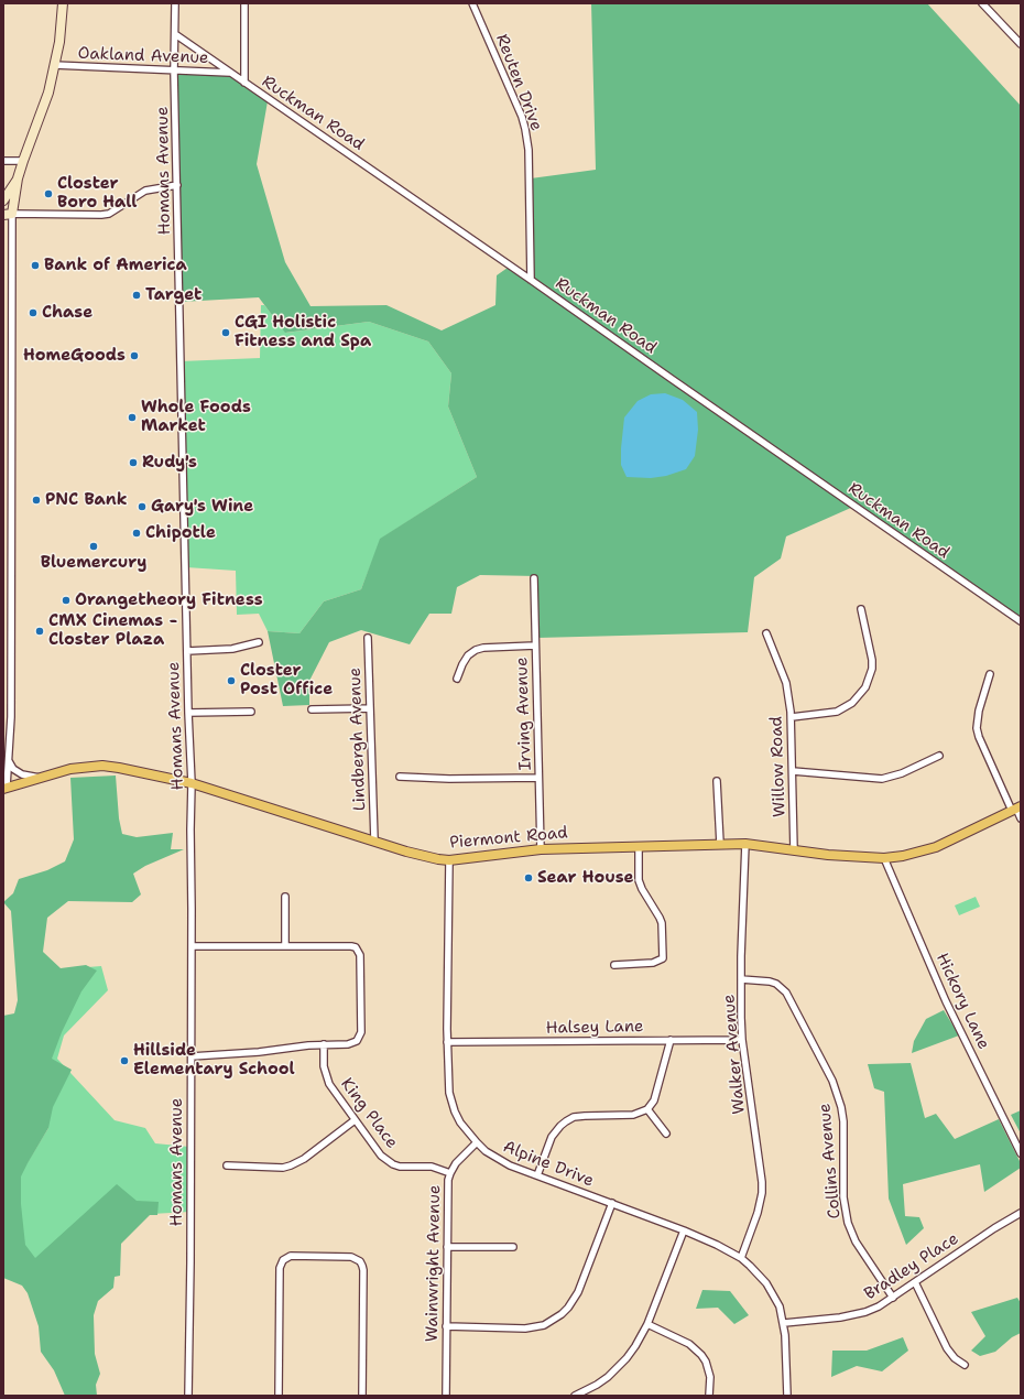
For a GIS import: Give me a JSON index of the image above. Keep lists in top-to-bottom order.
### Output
{
  "streets": {
    "main road": ["Piermont Road"],
    "street": [
      "Oakland Avenue",
      "Reuten Drive",
      "Ruckman Road",
      "Homans Avenue",
      "Irving Avenue",
      "Lindbergh Avenue",
      "Willow Road",
      "Hickory Lane",
      "Halsey Lane",
      "Walker Avenue",
      "King Place",
      "Collins Avenue",
      "Alpine Drive",
      "Wainwright Avenue",
      "Bradley Place"
    ]
  },
  "crossings": [
    ["Oakland Avenue", "Ruckman Road"],
    ["Oakland Avenue", "Homans Avenue"],
    ["Reuten Drive", "Ruckman Road"],
    ["Ruckman Road", "Homans Avenue"],
    ["Homans Avenue", "Piermont Road"],
    ["Irving Avenue", "Piermont Road"],
    ["Lindbergh Avenue", "Piermont Road"],
    ["Willow Road", "Piermont Road"],
    ["Piermont Road", "Hickory Lane"],
    ["Piermont Road", "Walker Avenue"],
    ["Piermont Road", "Alpine Drive"],
    ["Halsey Lane", "Walker Avenue"],
    ["Halsey Lane", "Alpine Drive"],
    ["Walker Avenue", "Collins Avenue"],
    ["Walker Avenue", "Alpine Drive"],
    ["King Place", "Wainwright Avenue"],
    ["Collins Avenue", "Bradley Place"],
    ["Alpine Drive", "Wainwright Avenue"],
    ["Alpine Drive", "Bradley Place"]
  ],
  "places": [
    "Closter Boro Hall",
    "Bank of America",
    "Target",
    "Chase",
    "CGI Holistic Fitness and Spa",
    "HomeGoods",
    "Whole Foods Market",
    "Rudy's",
    "PNC Bank",
    "Gary's Wine",
    "Chipotle",
    "Bluemercury",
    "Orangetheory Fitness",
    "CMX Cinemas - Closter Plaza",
    "Closter Post Office",
    "Sear House",
    "Hillside Elementary School"
  ]
}
